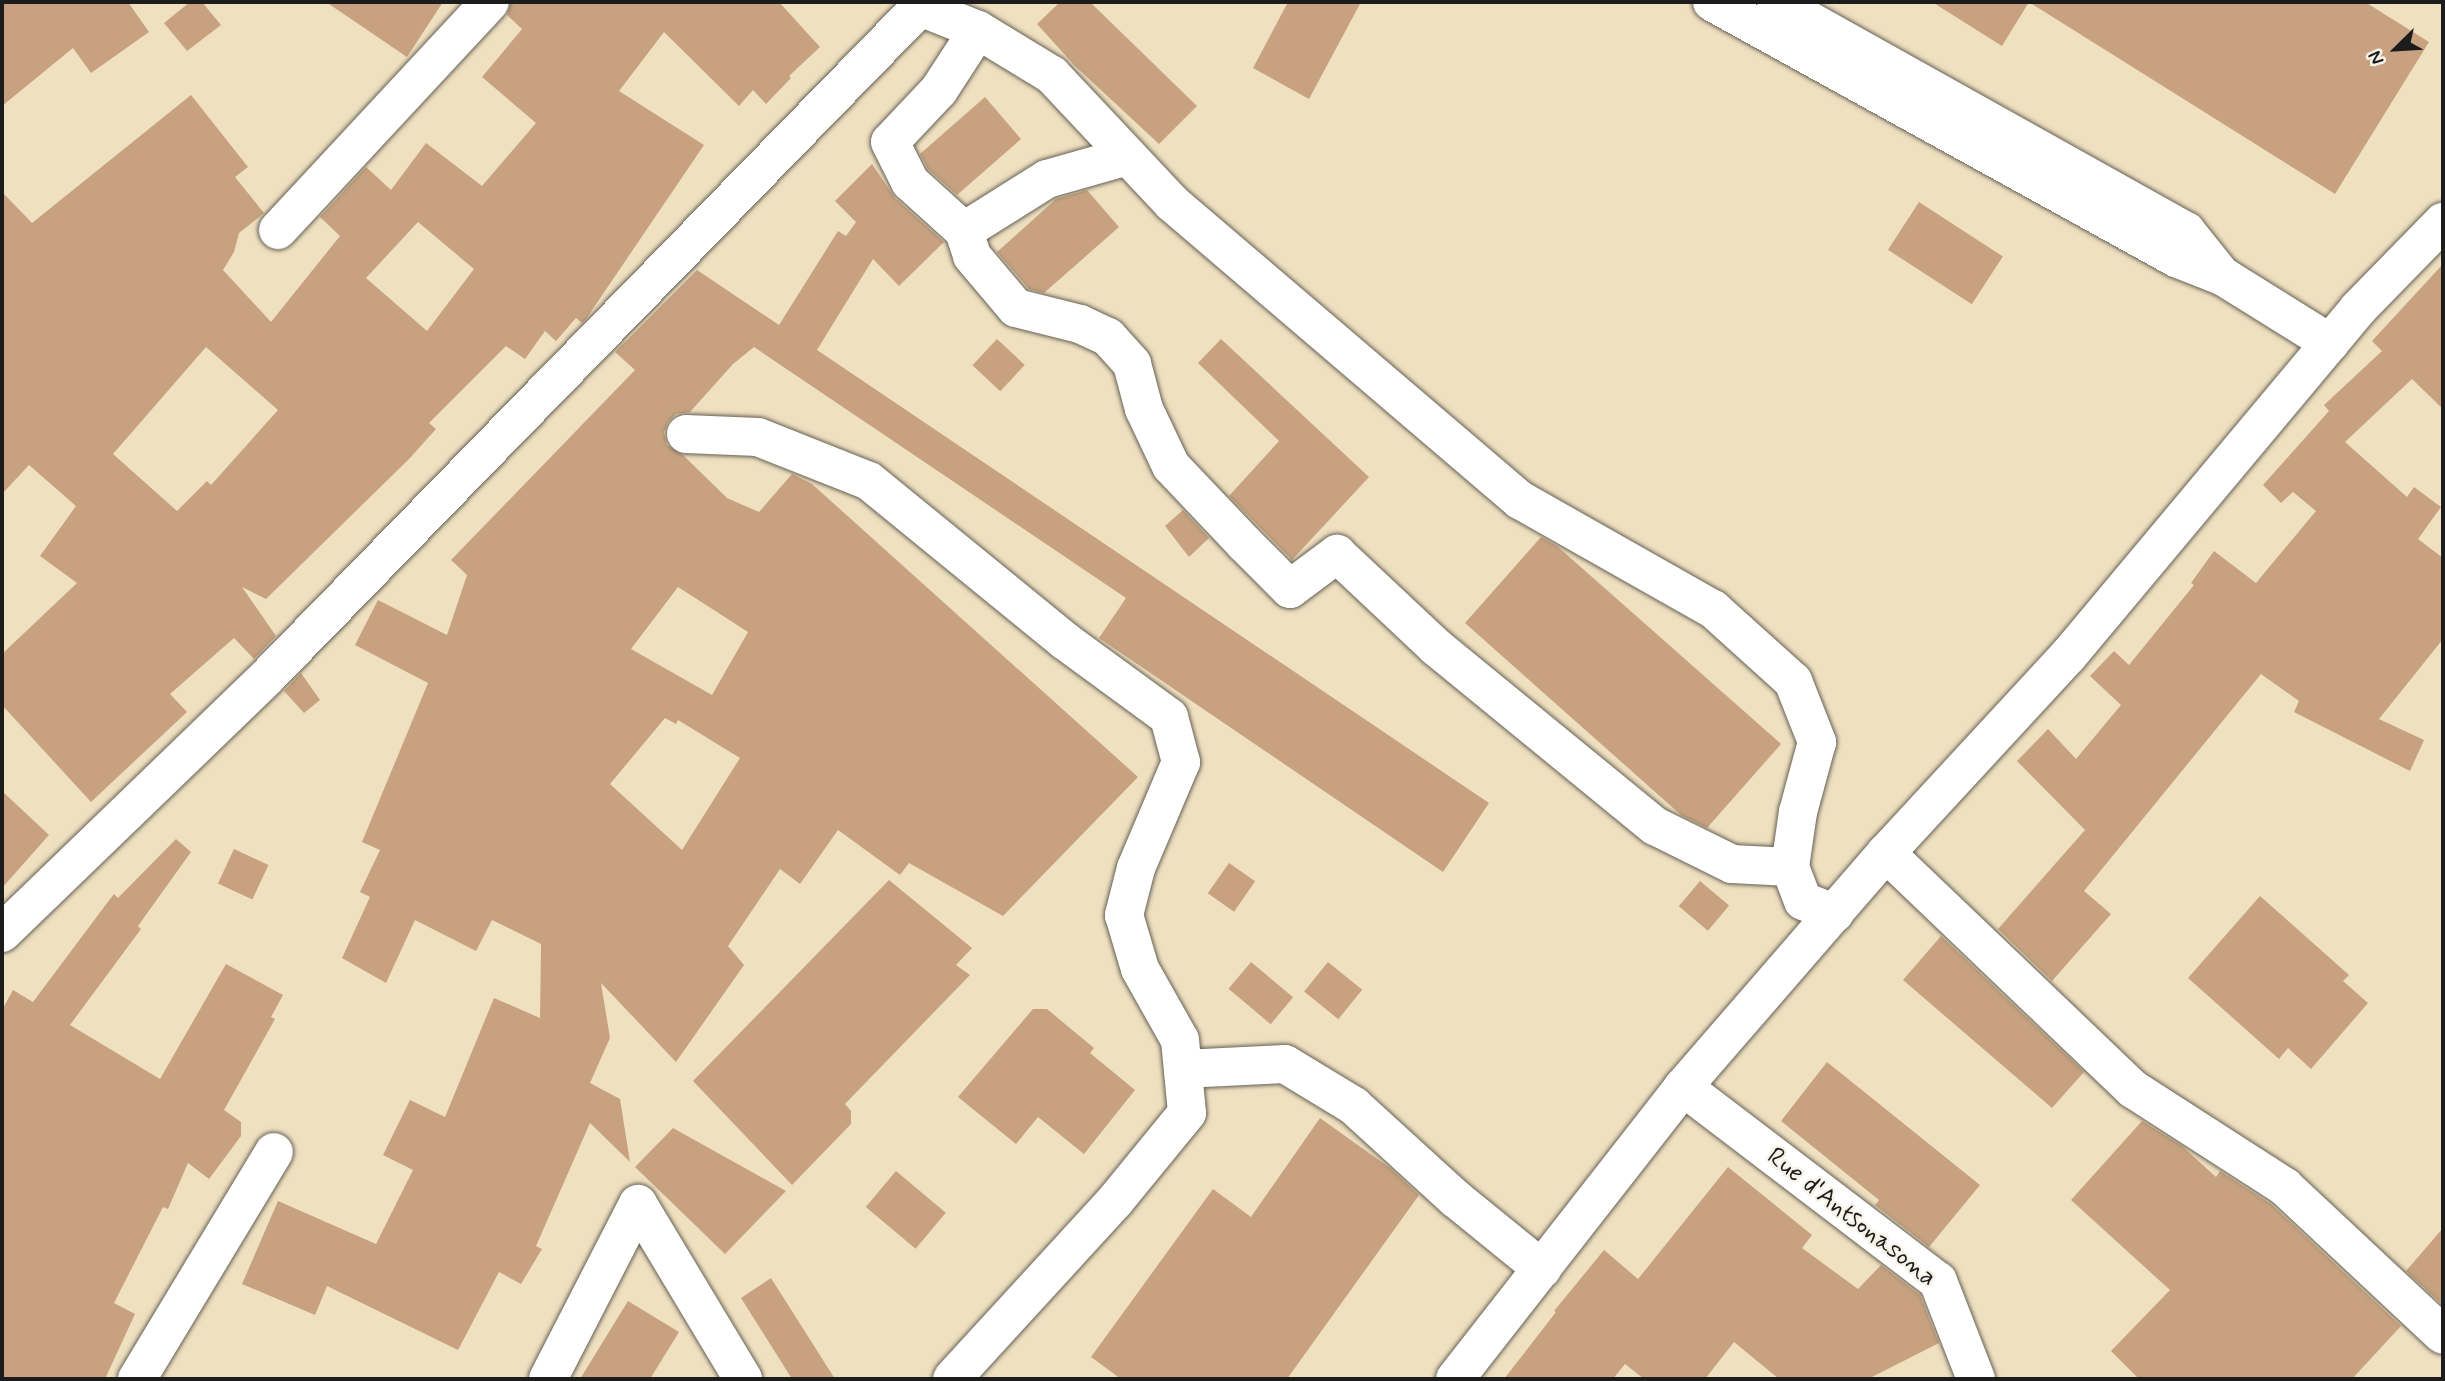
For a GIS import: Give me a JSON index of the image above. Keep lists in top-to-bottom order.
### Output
{
  "streets": {
    "street": ["Rue d'Antsonasona"]
  },
  "north": "bottom left"
}
